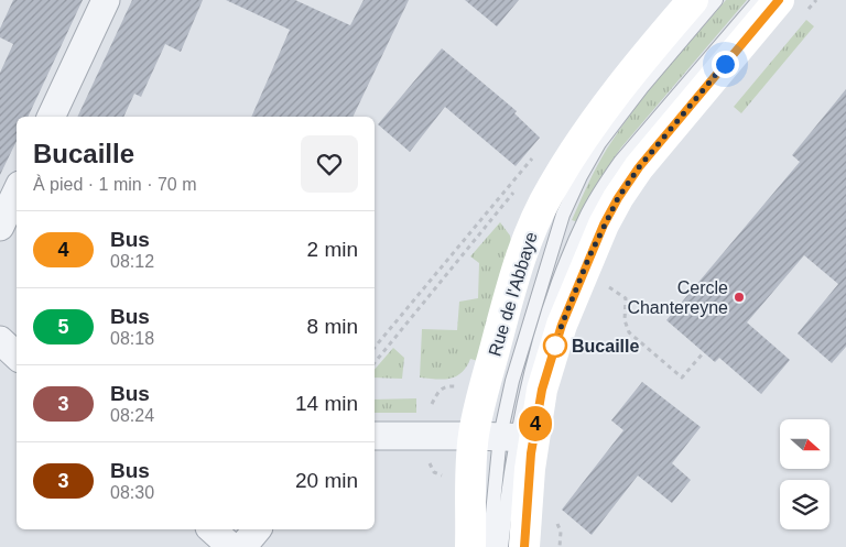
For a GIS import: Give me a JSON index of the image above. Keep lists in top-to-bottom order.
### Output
{
  "streets": {
    "main road": ["Rue de l'Abbaye"]
  },
  "places": ["Cercle Chantereyne", "Bucaille"],
  "lines": ["bus line 4"],
  "north": "right",
  "page": {
    "on_map": "4",
    "heading": ["Bucaille", "À pied · 1 min · 70 m"],
    "list": [
      {
        "mark": "4",
        "name": "Bus",
        "note": "08:12",
        "value": "2 min"
      },
      {
        "mark": "5",
        "name": "Bus",
        "note": "08:18",
        "value": "8 min"
      },
      {
        "mark": "3",
        "name": "Bus",
        "note": "08:24",
        "value": "14 min"
      },
      {
        "mark": "3",
        "name": "Bus",
        "note": "08:30",
        "value": "20 min"
      }
    ]
  }
}
